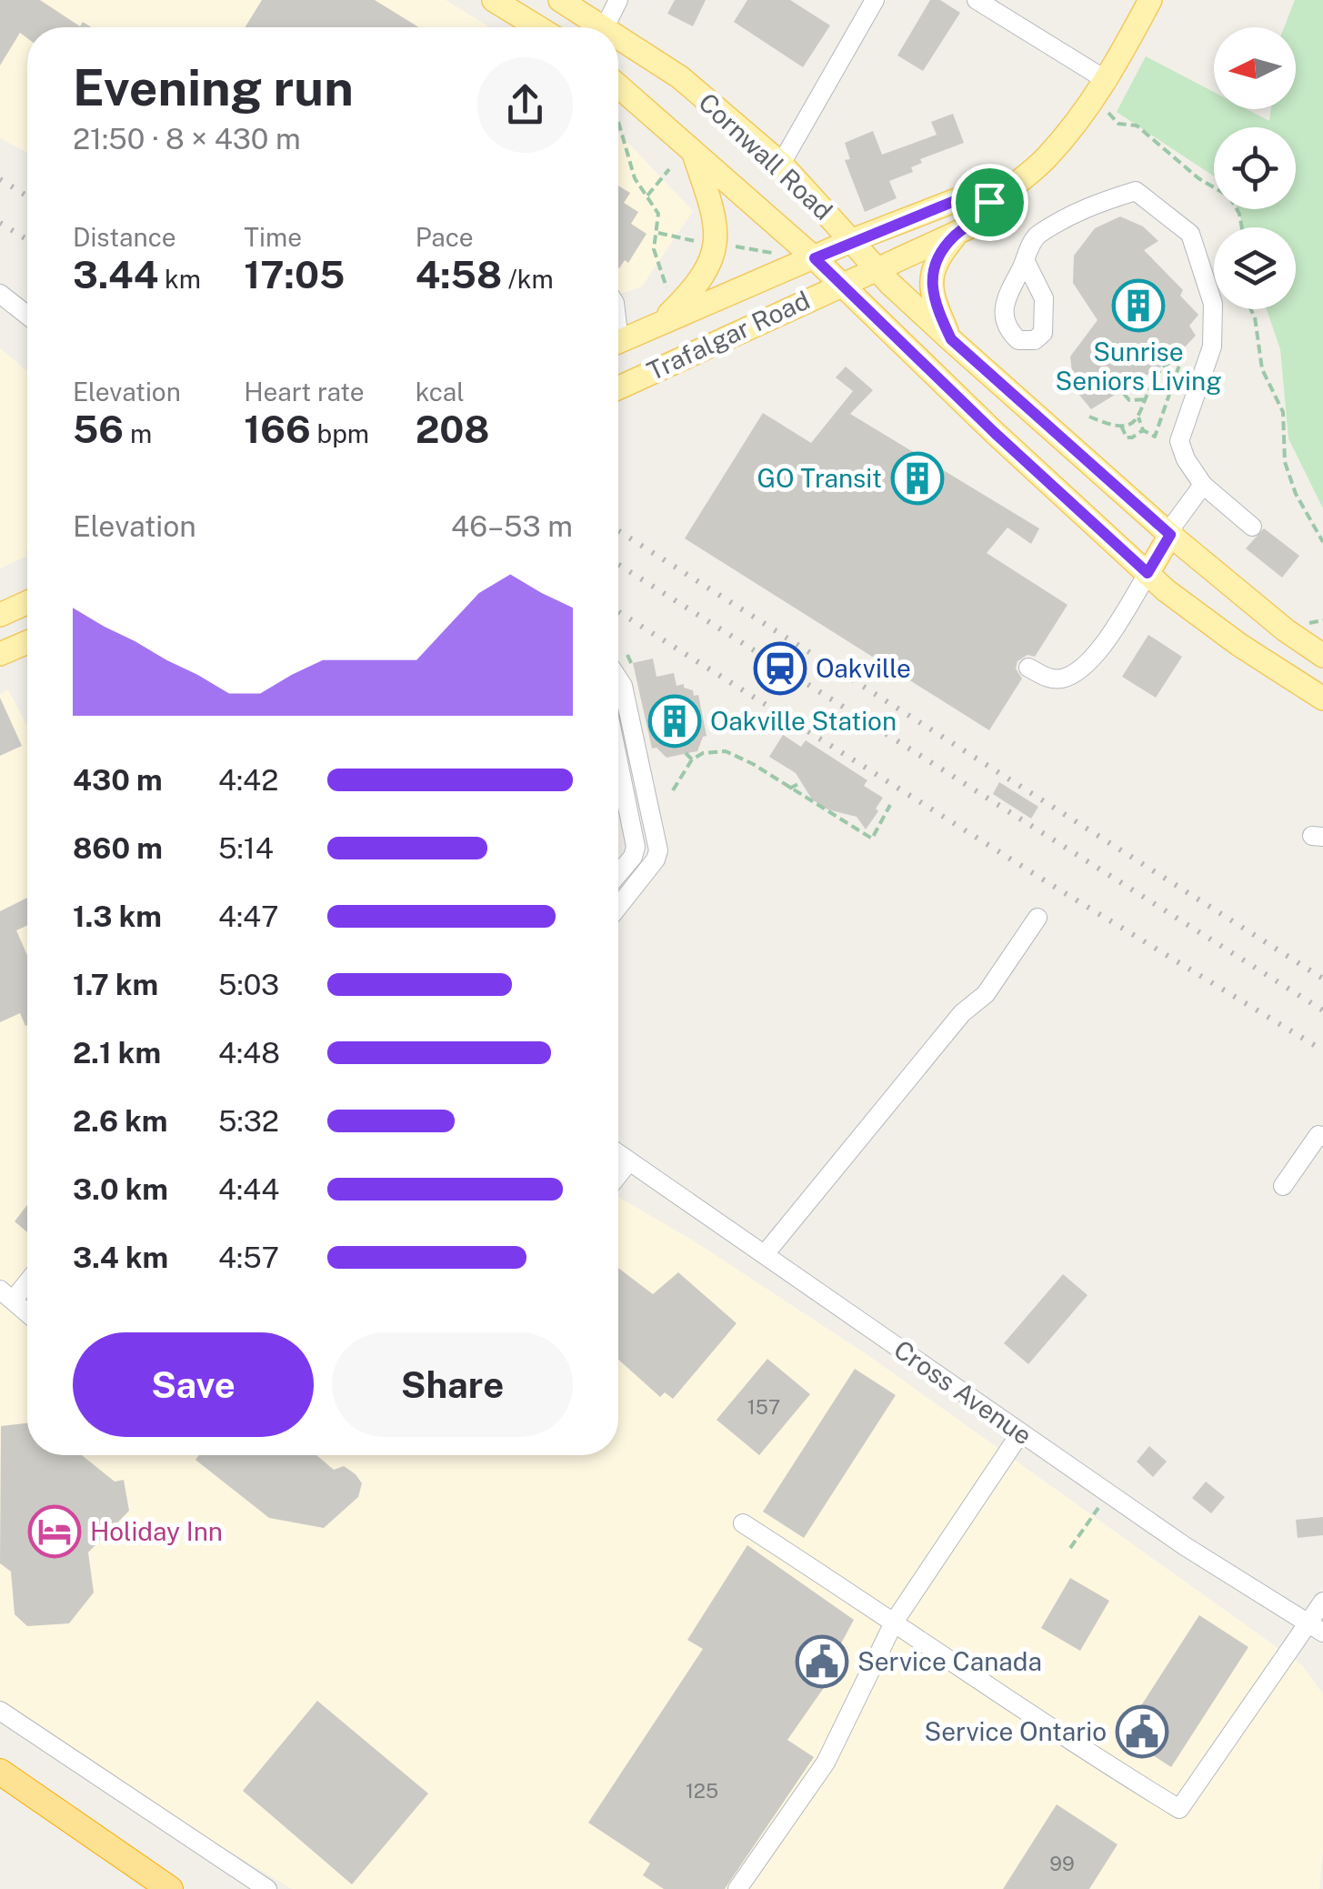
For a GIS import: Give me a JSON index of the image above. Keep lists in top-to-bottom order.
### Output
{
  "streets": {
    "main road": ["Cornwall Road", "Trafalgar Road"],
    "street": ["Cross Avenue"]
  },
  "crossings": [
    ["Cornwall Road", "Trafalgar Road"]
  ],
  "places": {
    "building": ["Sunrise Seniors Living", "GO Transit", "Oakville Station"],
    "station": ["Oakville"],
    "hotel": ["Holiday Inn"],
    "public building": ["Service Canada", "Service Ontario"]
  },
  "house_numbers": ["157", "125", "99"],
  "north": "left",
  "page": {
    "heading": ["Evening run", "21:50 · 8 × 430 m"],
    "stats": [
      ["Distance", "3.44 km"],
      ["Time", "17:05"],
      ["Pace", "4:58 /km"],
      ["Elevation", "56 m"],
      ["Heart rate", "166 bpm"],
      ["kcal", "208"]
    ],
    "chart": ["Elevation", "46–53 m"],
    "list": [
      {
        "name": "430 m",
        "note": "4:42"
      },
      {
        "name": "860 m",
        "note": "5:14"
      },
      {
        "name": "1.3 km",
        "note": "4:47"
      },
      {
        "name": "1.7 km",
        "note": "5:03"
      },
      {
        "name": "2.1 km",
        "note": "4:48"
      },
      {
        "name": "2.6 km",
        "note": "5:32"
      },
      {
        "name": "3.0 km",
        "note": "4:44"
      },
      {
        "name": "3.4 km",
        "note": "4:57"
      }
    ],
    "buttons": ["Save", "Share"]
  }
}
